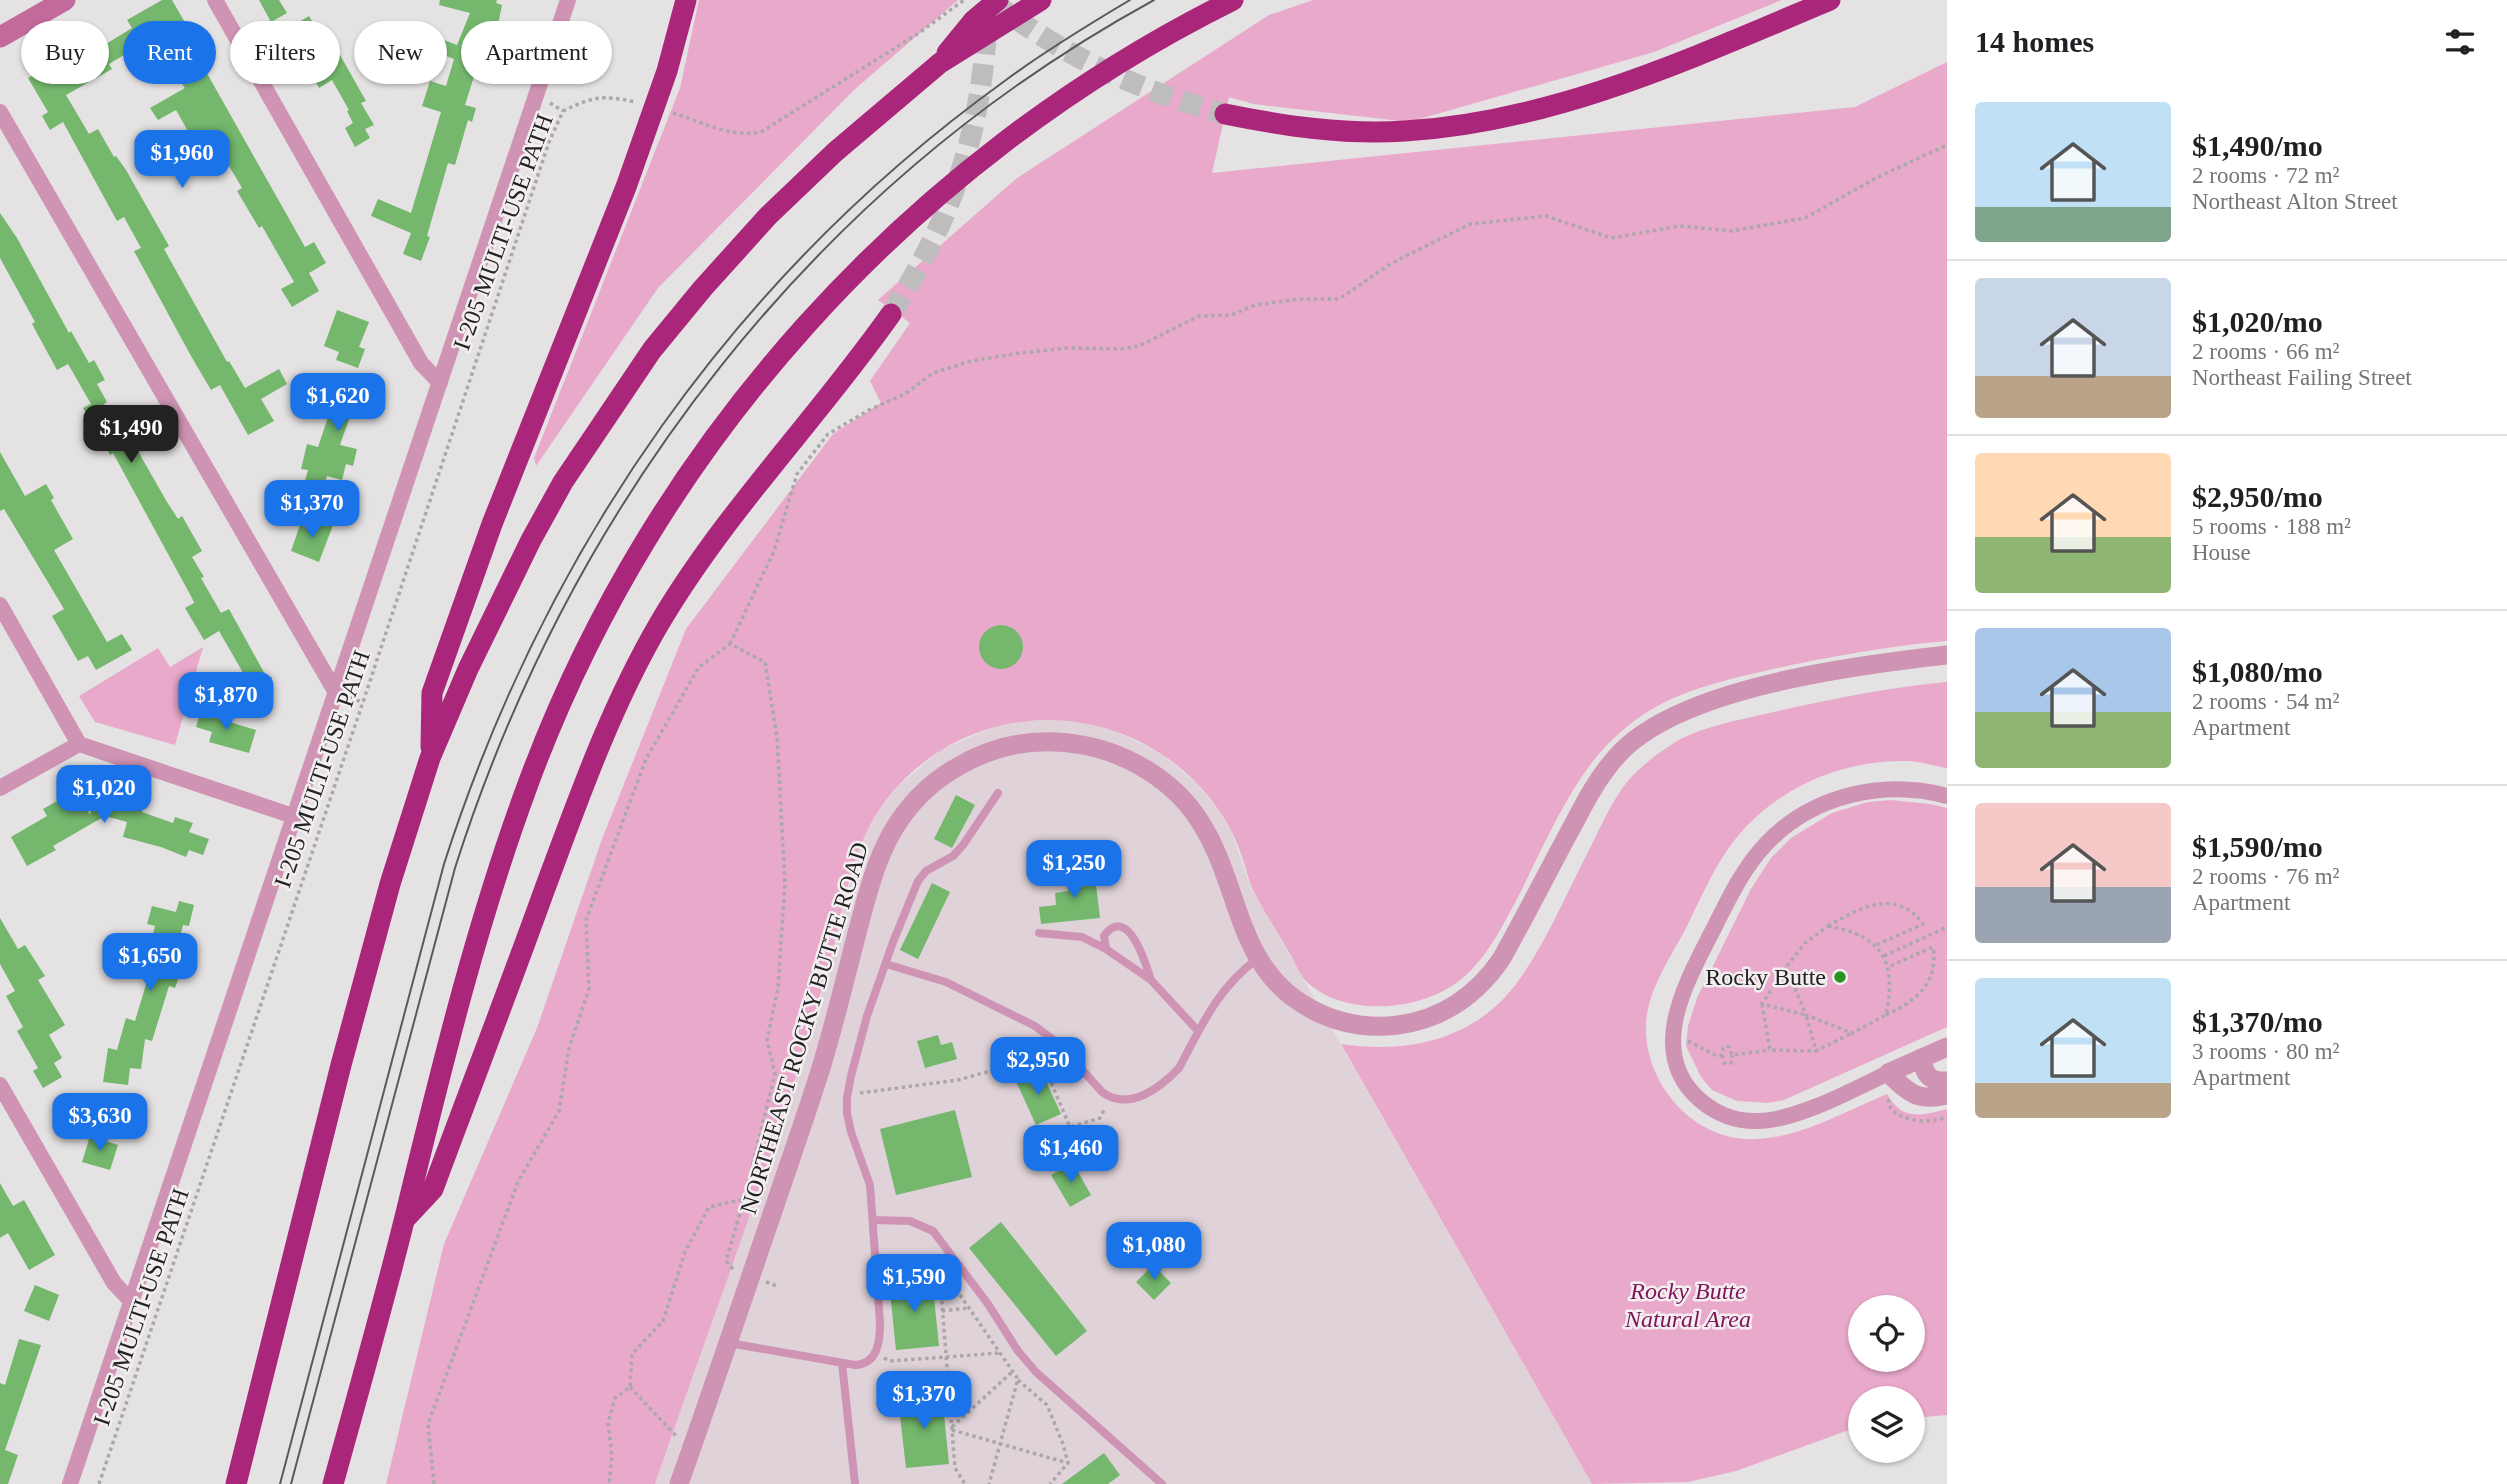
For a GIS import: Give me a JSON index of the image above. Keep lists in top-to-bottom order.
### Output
{
  "streets": {
    "street": ["NORTHEAST ROCKY BUTTE ROAD"],
    "path": ["I-205 MULTI-USE PATH"]
  },
  "parks": ["Rocky Butte Natural Area"],
  "places": ["Rocky Butte"],
  "page": {
    "heading": "14 homes",
    "chip": [
      "Buy",
      "Rent",
      "Filters",
      "New",
      "Apartment"
    ],
    "list": [
      {
        "name": "$1,490/mo",
        "note": "2 rooms · 72 m² · Northeast Alton Street"
      },
      {
        "name": "$1,020/mo",
        "note": "2 rooms · 66 m² · Northeast Failing Street"
      },
      {
        "name": "$2,950/mo",
        "note": "5 rooms · 188 m² · House"
      },
      {
        "name": "$1,080/mo",
        "note": "2 rooms · 54 m² · Apartment"
      },
      {
        "name": "$1,590/mo",
        "note": "2 rooms · 76 m² · Apartment"
      },
      {
        "name": "$1,370/mo",
        "note": "3 rooms · 80 m² · Apartment"
      }
    ],
    "price": [
      "$1,960",
      "$1,620",
      "$1,490",
      "$1,370",
      "$1,870",
      "$1,020",
      "$1,250",
      "$1,650",
      "$2,950",
      "$3,630",
      "$1,460",
      "$1,080",
      "$1,590",
      "$1,370"
    ]
  }
}
